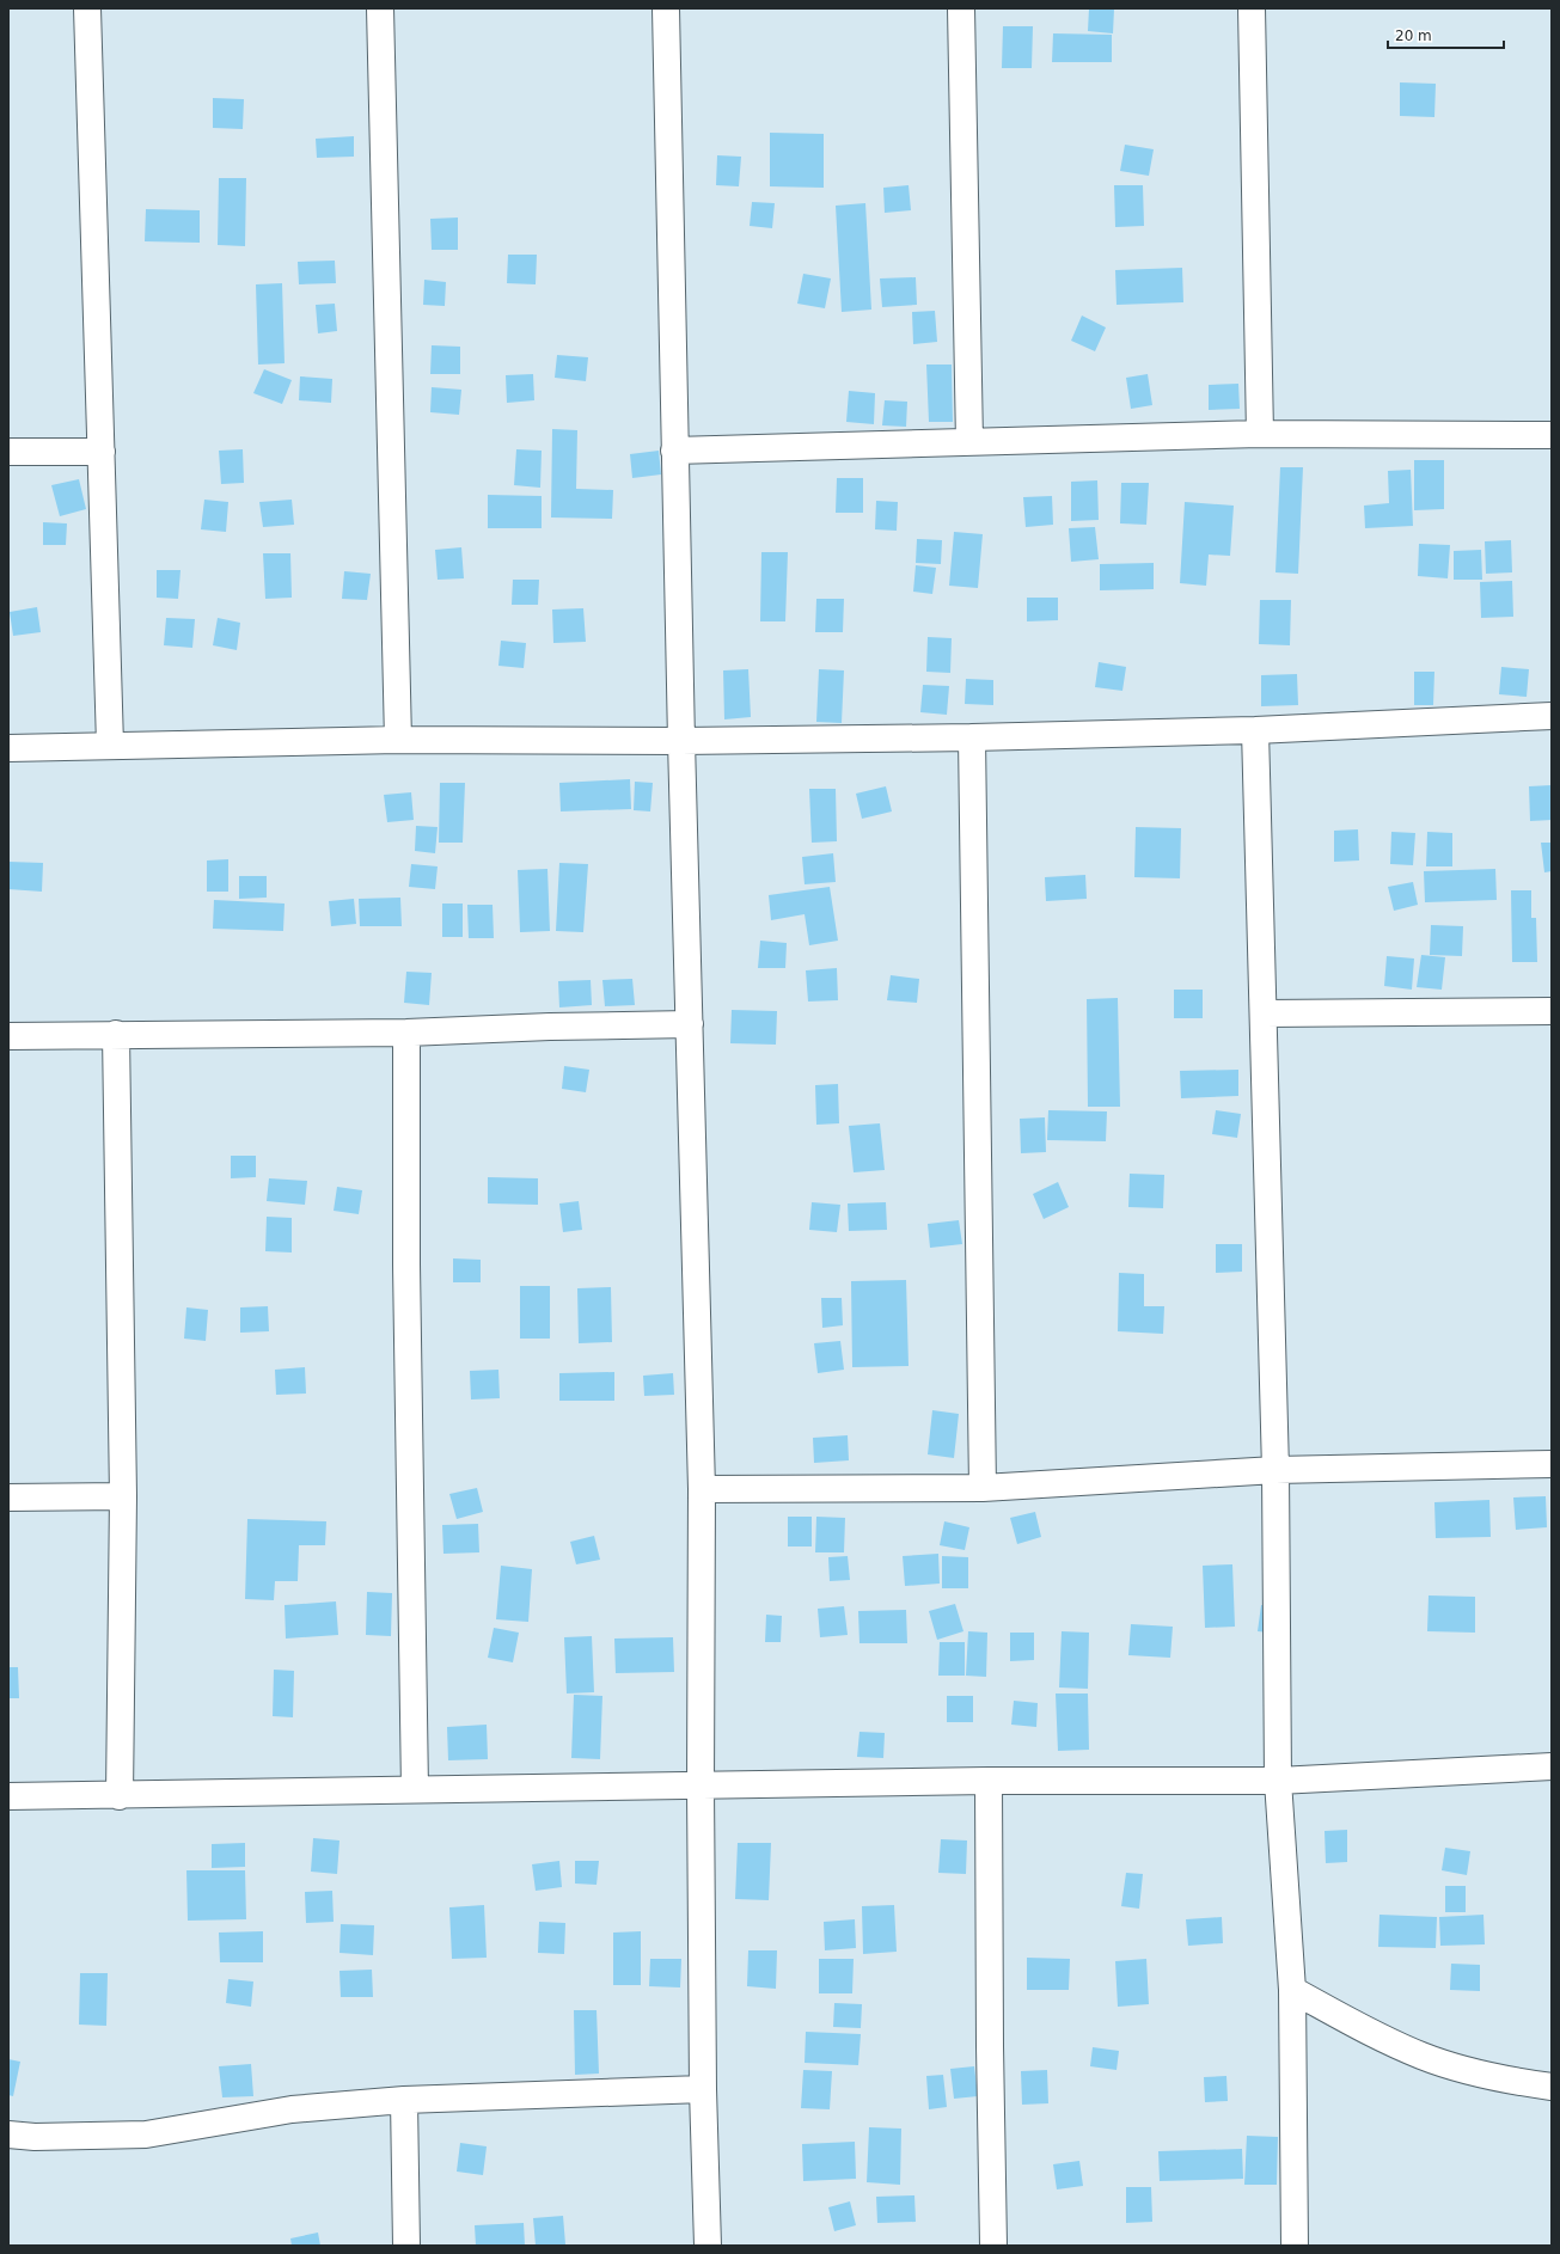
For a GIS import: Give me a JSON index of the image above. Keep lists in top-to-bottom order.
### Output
{
  "scale_bar": "20 m"
}
